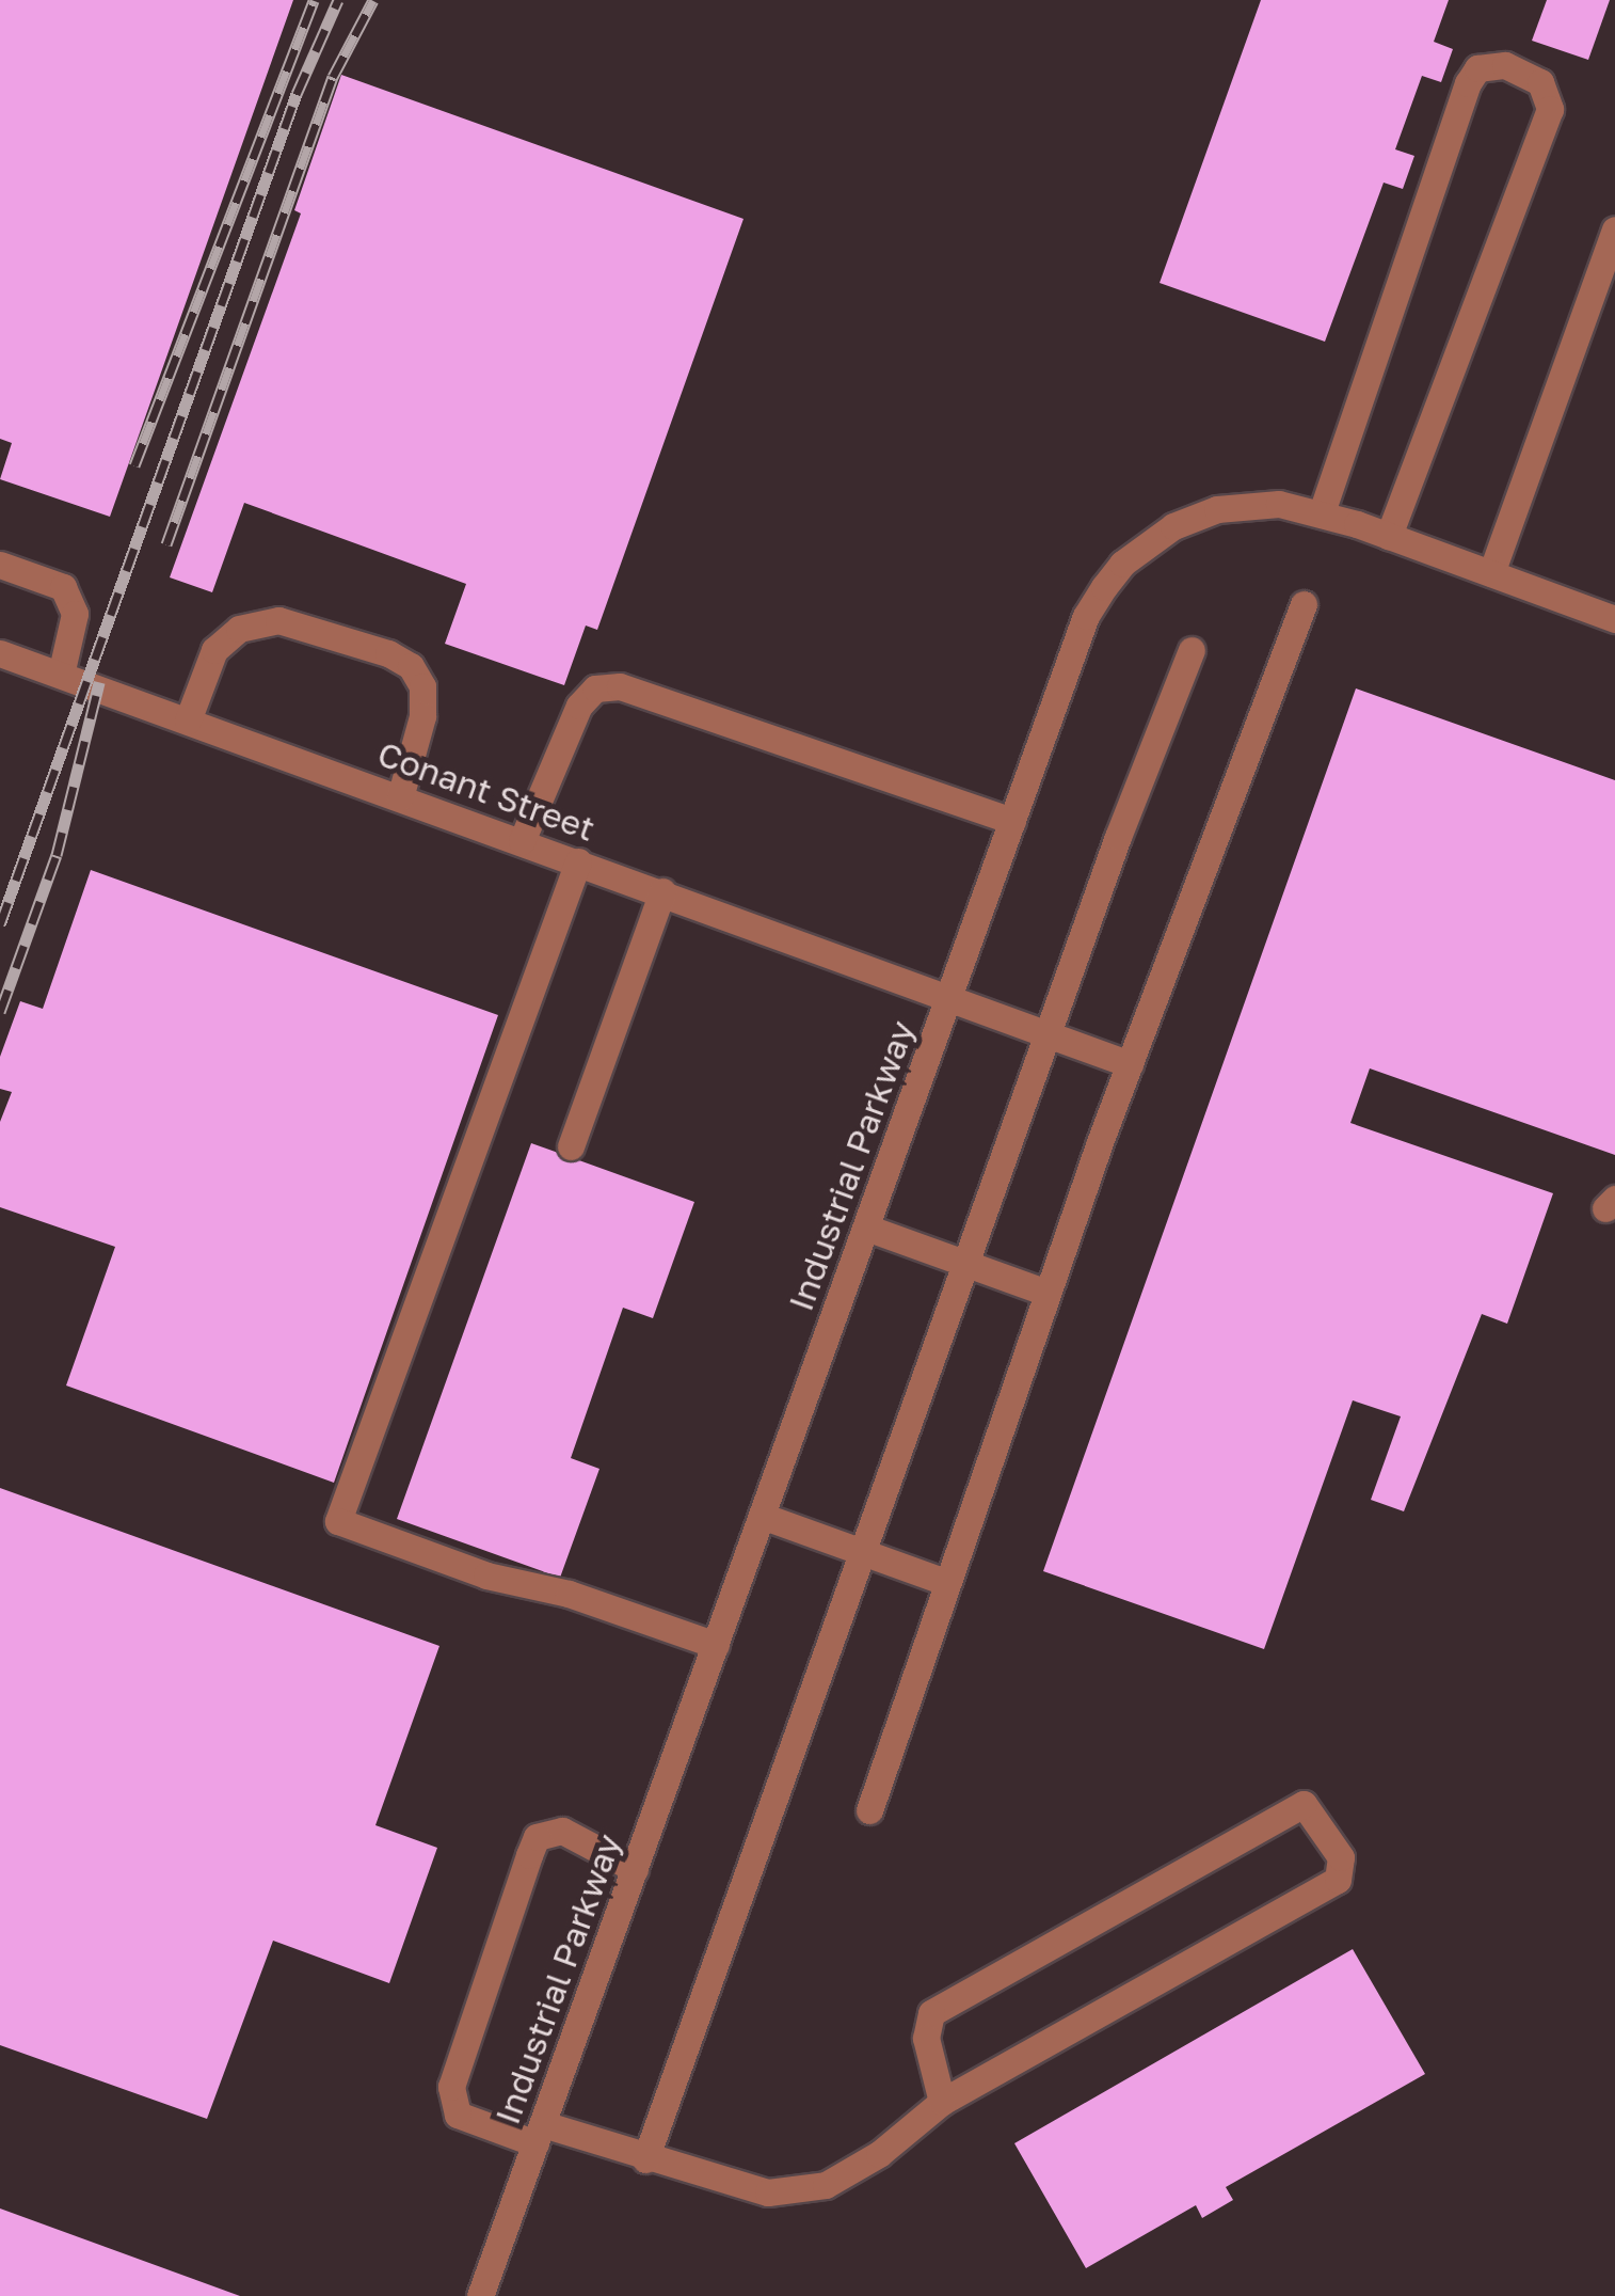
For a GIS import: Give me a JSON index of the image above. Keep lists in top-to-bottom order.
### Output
{
  "streets": {
    "street": ["Conant Street", "Industrial Parkway"]
  },
  "crossings": [
    ["Conant Street", "Industrial Parkway"]
  ]
}
